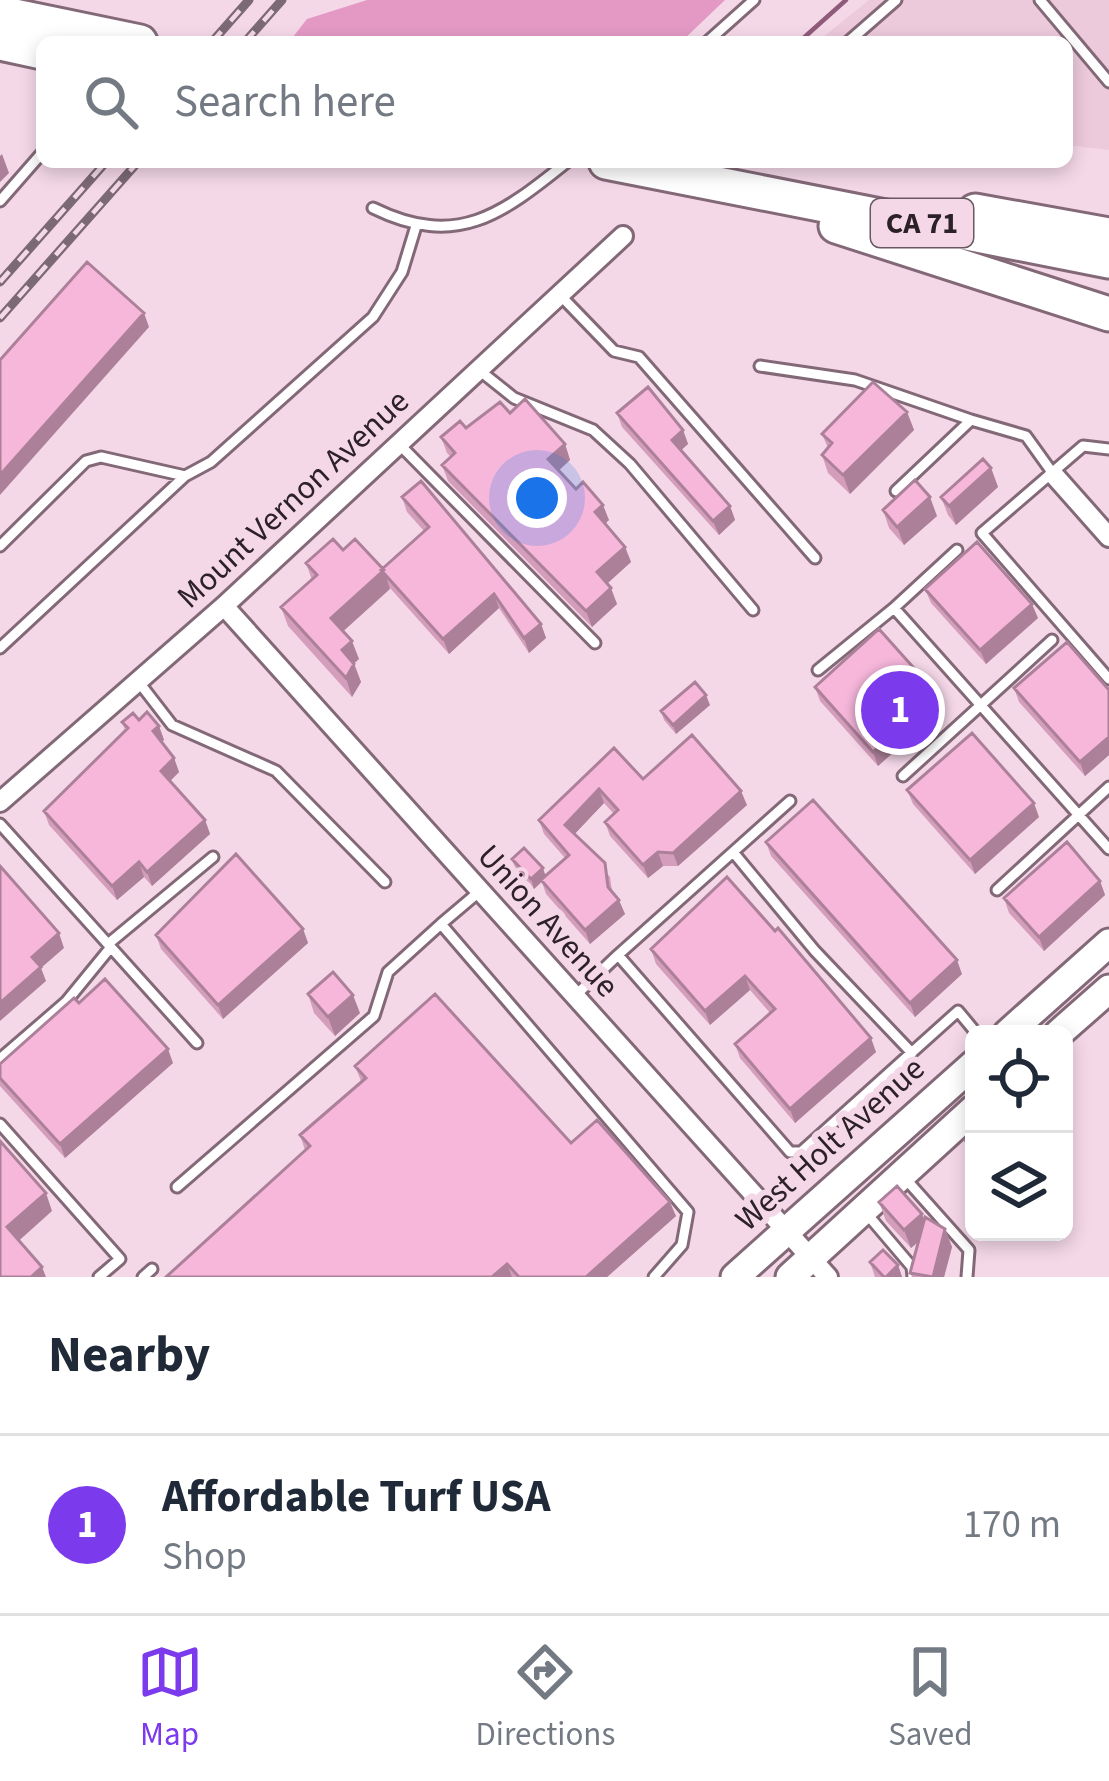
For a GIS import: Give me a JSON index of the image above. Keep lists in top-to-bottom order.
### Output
{
  "streets": {
    "highway": ["CA 71"],
    "main road": ["West Holt Avenue"],
    "street": ["Mount Vernon Avenue", "Union Avenue"]
  },
  "crossings": [
    ["Mount Vernon Avenue", "Union Avenue"],
    ["Union Avenue", "West Holt Avenue"]
  ],
  "page": {
    "search": "Search here",
    "pins": "1",
    "heading": "Nearby",
    "list": [
      {
        "mark": "1",
        "name": "Affordable Turf USA",
        "note": "Shop",
        "value": "170 m"
      }
    ],
    "nav": ["Map", "Directions", "Saved"]
  }
}
